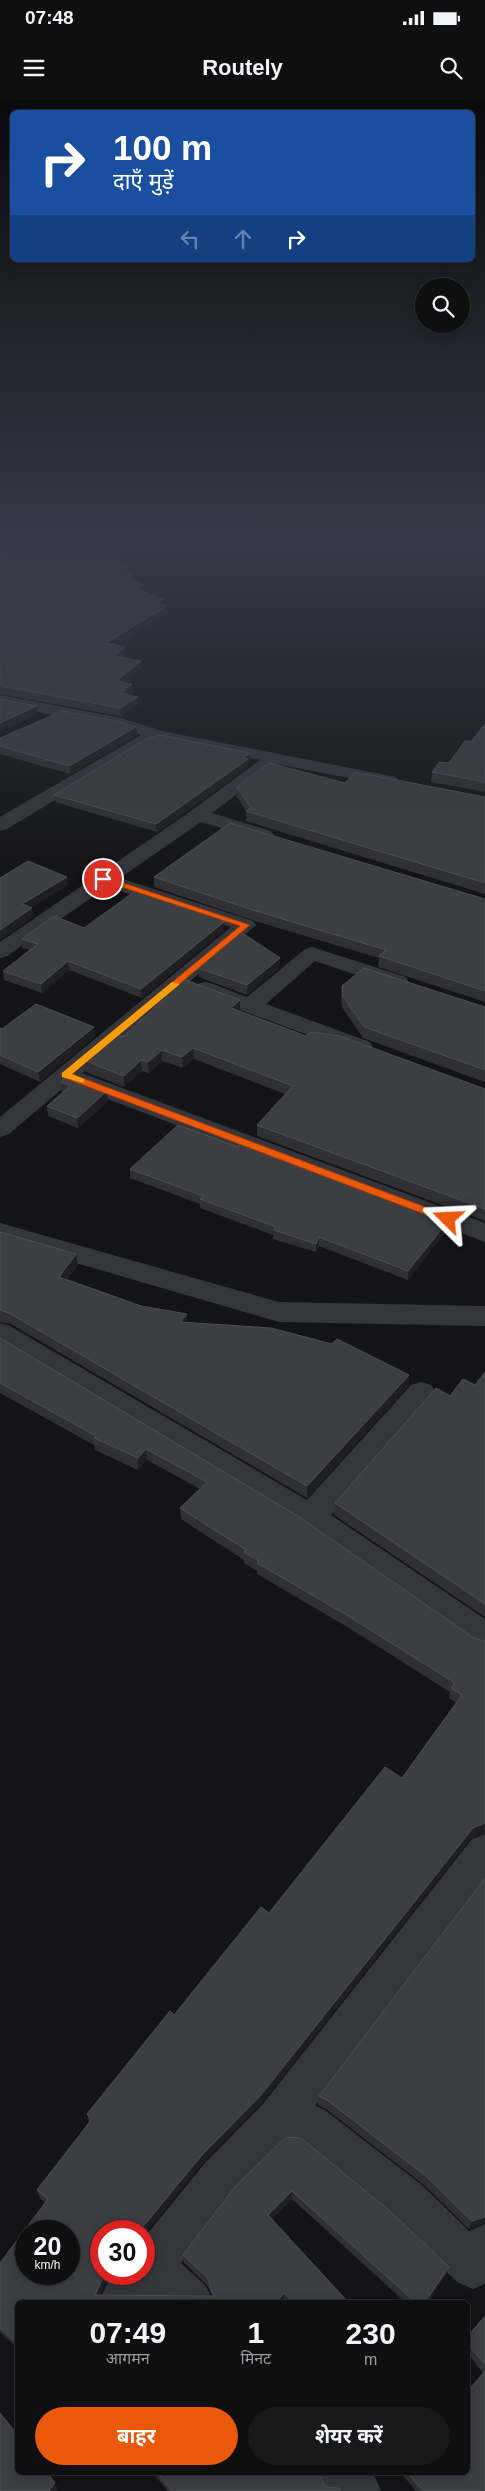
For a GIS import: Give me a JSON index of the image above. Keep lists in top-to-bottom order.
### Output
{
  "page": {
    "status": "07:48",
    "header": "Routely",
    "turn": ["100 m", "दाएँ मुड़ें"],
    "speed": "20 km/h",
    "limit": "30",
    "eta": [
      "07:49",
      "आगमन",
      "1",
      "मिनट",
      "230",
      "m"
    ],
    "buttons": ["बाहर", "शेयर करें"]
  }
}
